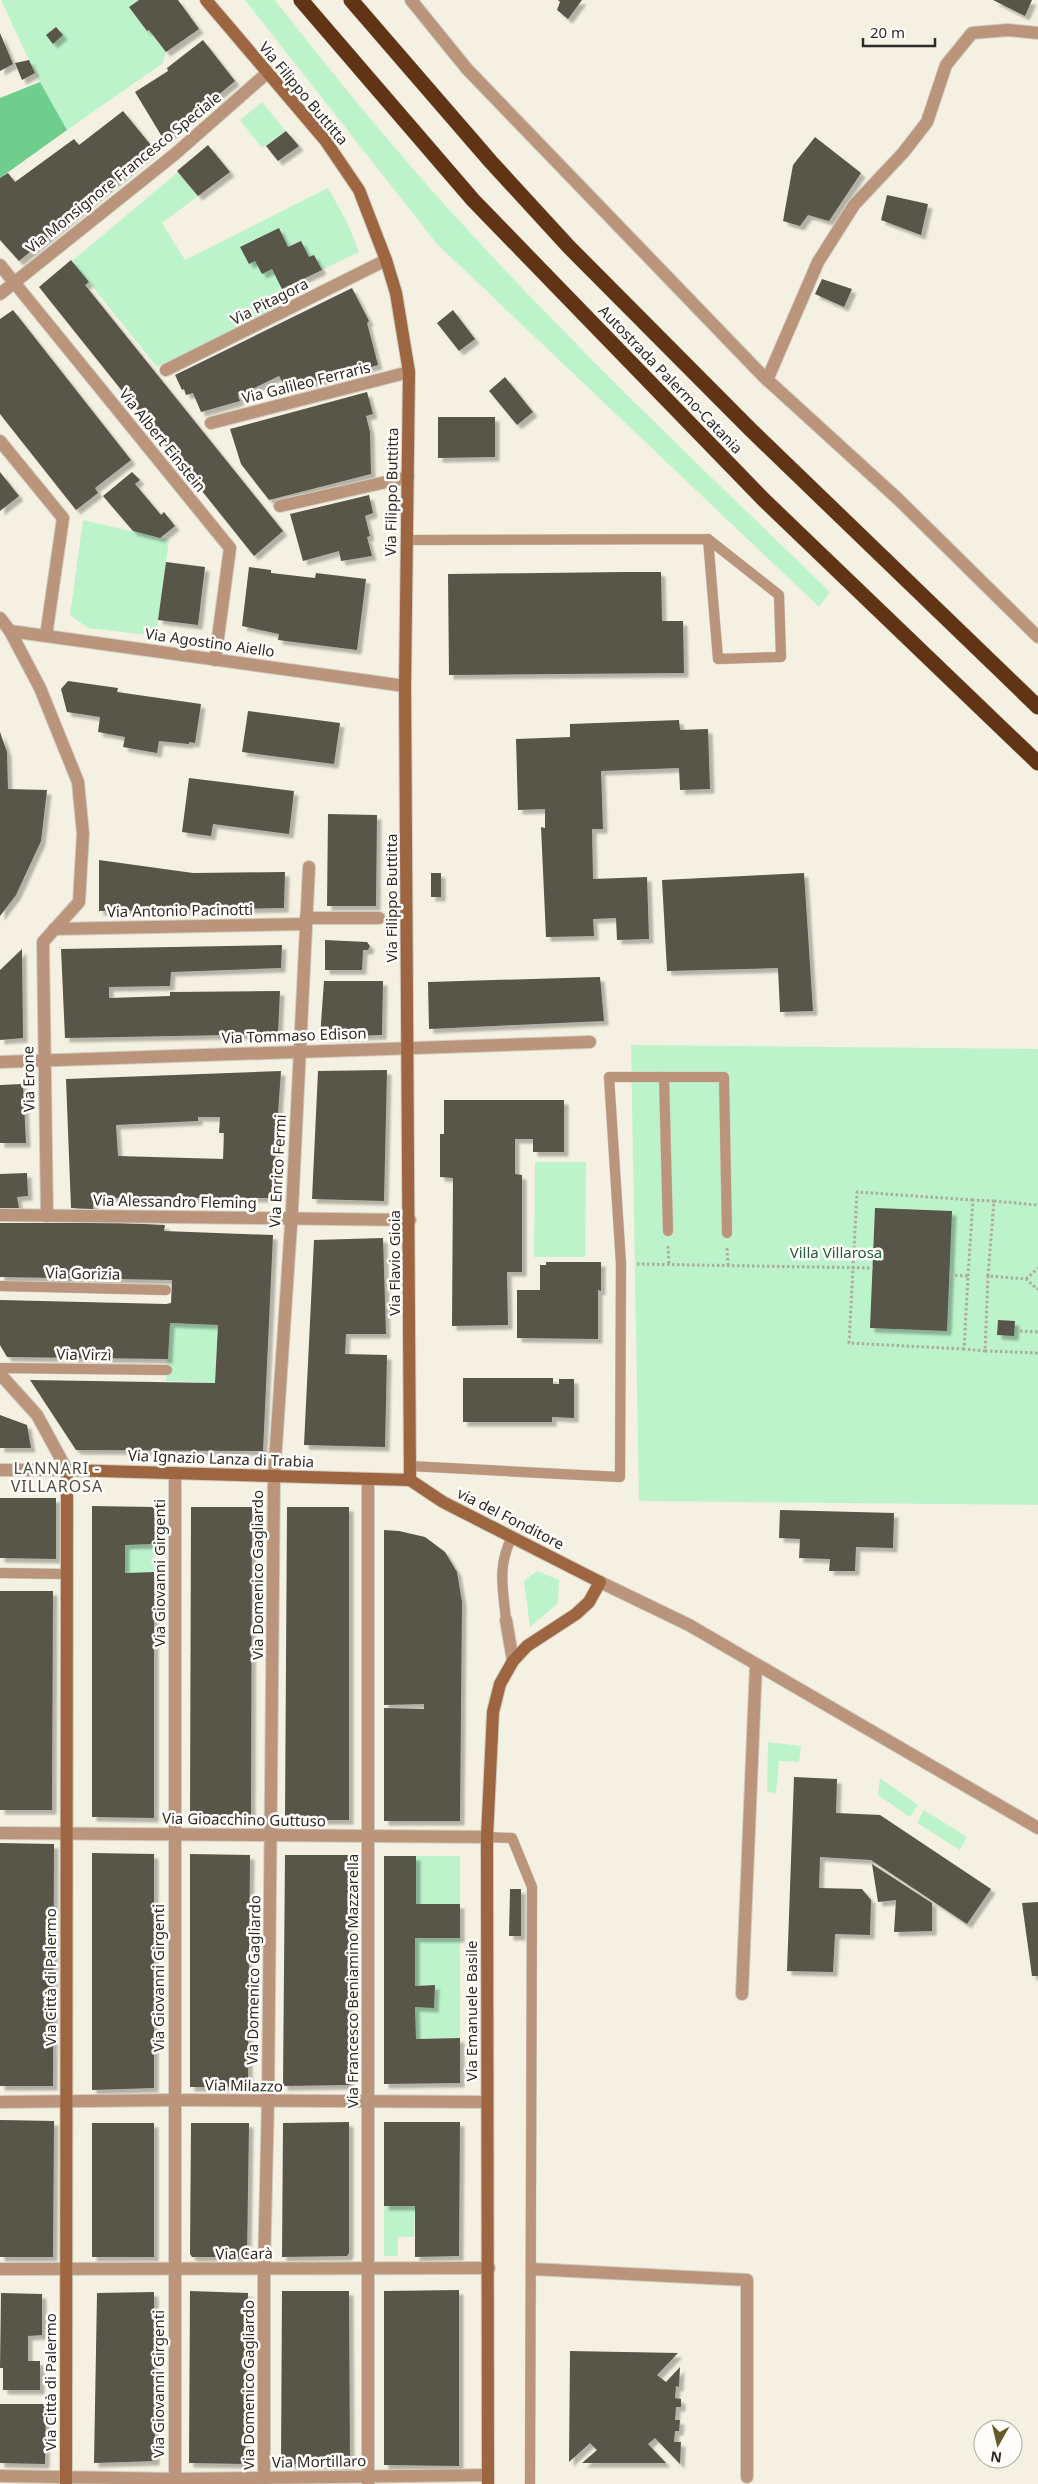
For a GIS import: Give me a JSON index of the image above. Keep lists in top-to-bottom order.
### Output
{
  "streets": {
    "highway": ["Autostrada Palermo-Catania"],
    "main road": [
      "Via Filippo Buttitta",
      "Via Flavio Gioia",
      "Via Ignazio Lanza di Trabia",
      "via del Fonditore",
      "Via Città di Palermo",
      "Via Emanuele Basile"
    ],
    "street": [
      "Via Monsignore Francesco Speciale",
      "Via Pitagora",
      "Via Galileo Ferraris",
      "Via Albert Einstein",
      "Via Agostino Aiello",
      "Via Antonio Pacinotti",
      "Via Tommaso Edison",
      "Via Erone",
      "Via Enrico Fermi",
      "Via Alessandro Fleming",
      "Via Giovanni Girgenti",
      "Via Domenico Gagliardo",
      "Via Gioacchino Guttuso",
      "Via Francesco Beniamino Mazzarella",
      "Via Milazzo",
      "Via Carà",
      "Via Mortillaro"
    ],
    "lane": ["Via Gorizia", "Via Virzì"]
  },
  "crossings": [
    ["Via Filippo Buttitta", "Via Monsignore Francesco Speciale"],
    ["Via Filippo Buttitta", "Via Pitagora"],
    ["Via Filippo Buttitta", "Via Galileo Ferraris"],
    ["Via Filippo Buttitta", "Via Agostino Aiello"],
    ["Via Filippo Buttitta", "Via Tommaso Edison"],
    ["Via Filippo Buttitta", "Via Flavio Gioia"],
    ["Via Monsignore Francesco Speciale", "Via Albert Einstein"],
    ["Via Albert Einstein", "Via Agostino Aiello"],
    ["Via Antonio Pacinotti", "Via Erone"],
    ["Via Antonio Pacinotti", "Via Enrico Fermi"],
    ["Via Tommaso Edison", "Via Erone"],
    ["Via Tommaso Edison", "Via Enrico Fermi"],
    ["Via Tommaso Edison", "Via Flavio Gioia"],
    ["Via Erone", "Via Alessandro Fleming"],
    ["Via Enrico Fermi", "Via Alessandro Fleming"],
    ["Via Enrico Fermi", "Via Ignazio Lanza di Trabia"],
    ["Via Enrico Fermi", "Via Domenico Gagliardo"],
    ["Via Alessandro Fleming", "Via Flavio Gioia"],
    ["Via Flavio Gioia", "Via Ignazio Lanza di Trabia"],
    ["Via Flavio Gioia", "via del Fonditore"],
    ["Via Ignazio Lanza di Trabia", "via del Fonditore"],
    ["Via Ignazio Lanza di Trabia", "Via Giovanni Girgenti"],
    ["Via Ignazio Lanza di Trabia", "Via Domenico Gagliardo"],
    ["Via Ignazio Lanza di Trabia", "Via Città di Palermo"],
    ["Via Ignazio Lanza di Trabia", "Via Francesco Beniamino Mazzarella"],
    ["via del Fonditore", "Via Emanuele Basile"],
    ["Via Giovanni Girgenti", "Via Gioacchino Guttuso"],
    ["Via Giovanni Girgenti", "Via Milazzo"],
    ["Via Giovanni Girgenti", "Via Carà"],
    ["Via Giovanni Girgenti", "Via Mortillaro"],
    ["Via Domenico Gagliardo", "Via Gioacchino Guttuso"],
    ["Via Domenico Gagliardo", "Via Milazzo"],
    ["Via Domenico Gagliardo", "Via Carà"],
    ["Via Domenico Gagliardo", "Via Mortillaro"],
    ["Via Gioacchino Guttuso", "Via Città di Palermo"],
    ["Via Gioacchino Guttuso", "Via Francesco Beniamino Mazzarella"],
    ["Via Gioacchino Guttuso", "Via Emanuele Basile"],
    ["Via Città di Palermo", "Via Milazzo"],
    ["Via Città di Palermo", "Via Carà"],
    ["Via Città di Palermo", "Via Mortillaro"],
    ["Via Francesco Beniamino Mazzarella", "Via Milazzo"],
    ["Via Francesco Beniamino Mazzarella", "Via Carà"],
    ["Via Francesco Beniamino Mazzarella", "Via Mortillaro"],
    ["Via Emanuele Basile", "Via Milazzo"],
    ["Via Emanuele Basile", "Via Carà"],
    ["Via Emanuele Basile", "Via Mortillaro"]
  ],
  "districts": ["LANNARI - VILLAROSA"],
  "parks": ["Villa Villarosa"],
  "scale_bar": "20 m",
  "north": "bottom"
}
